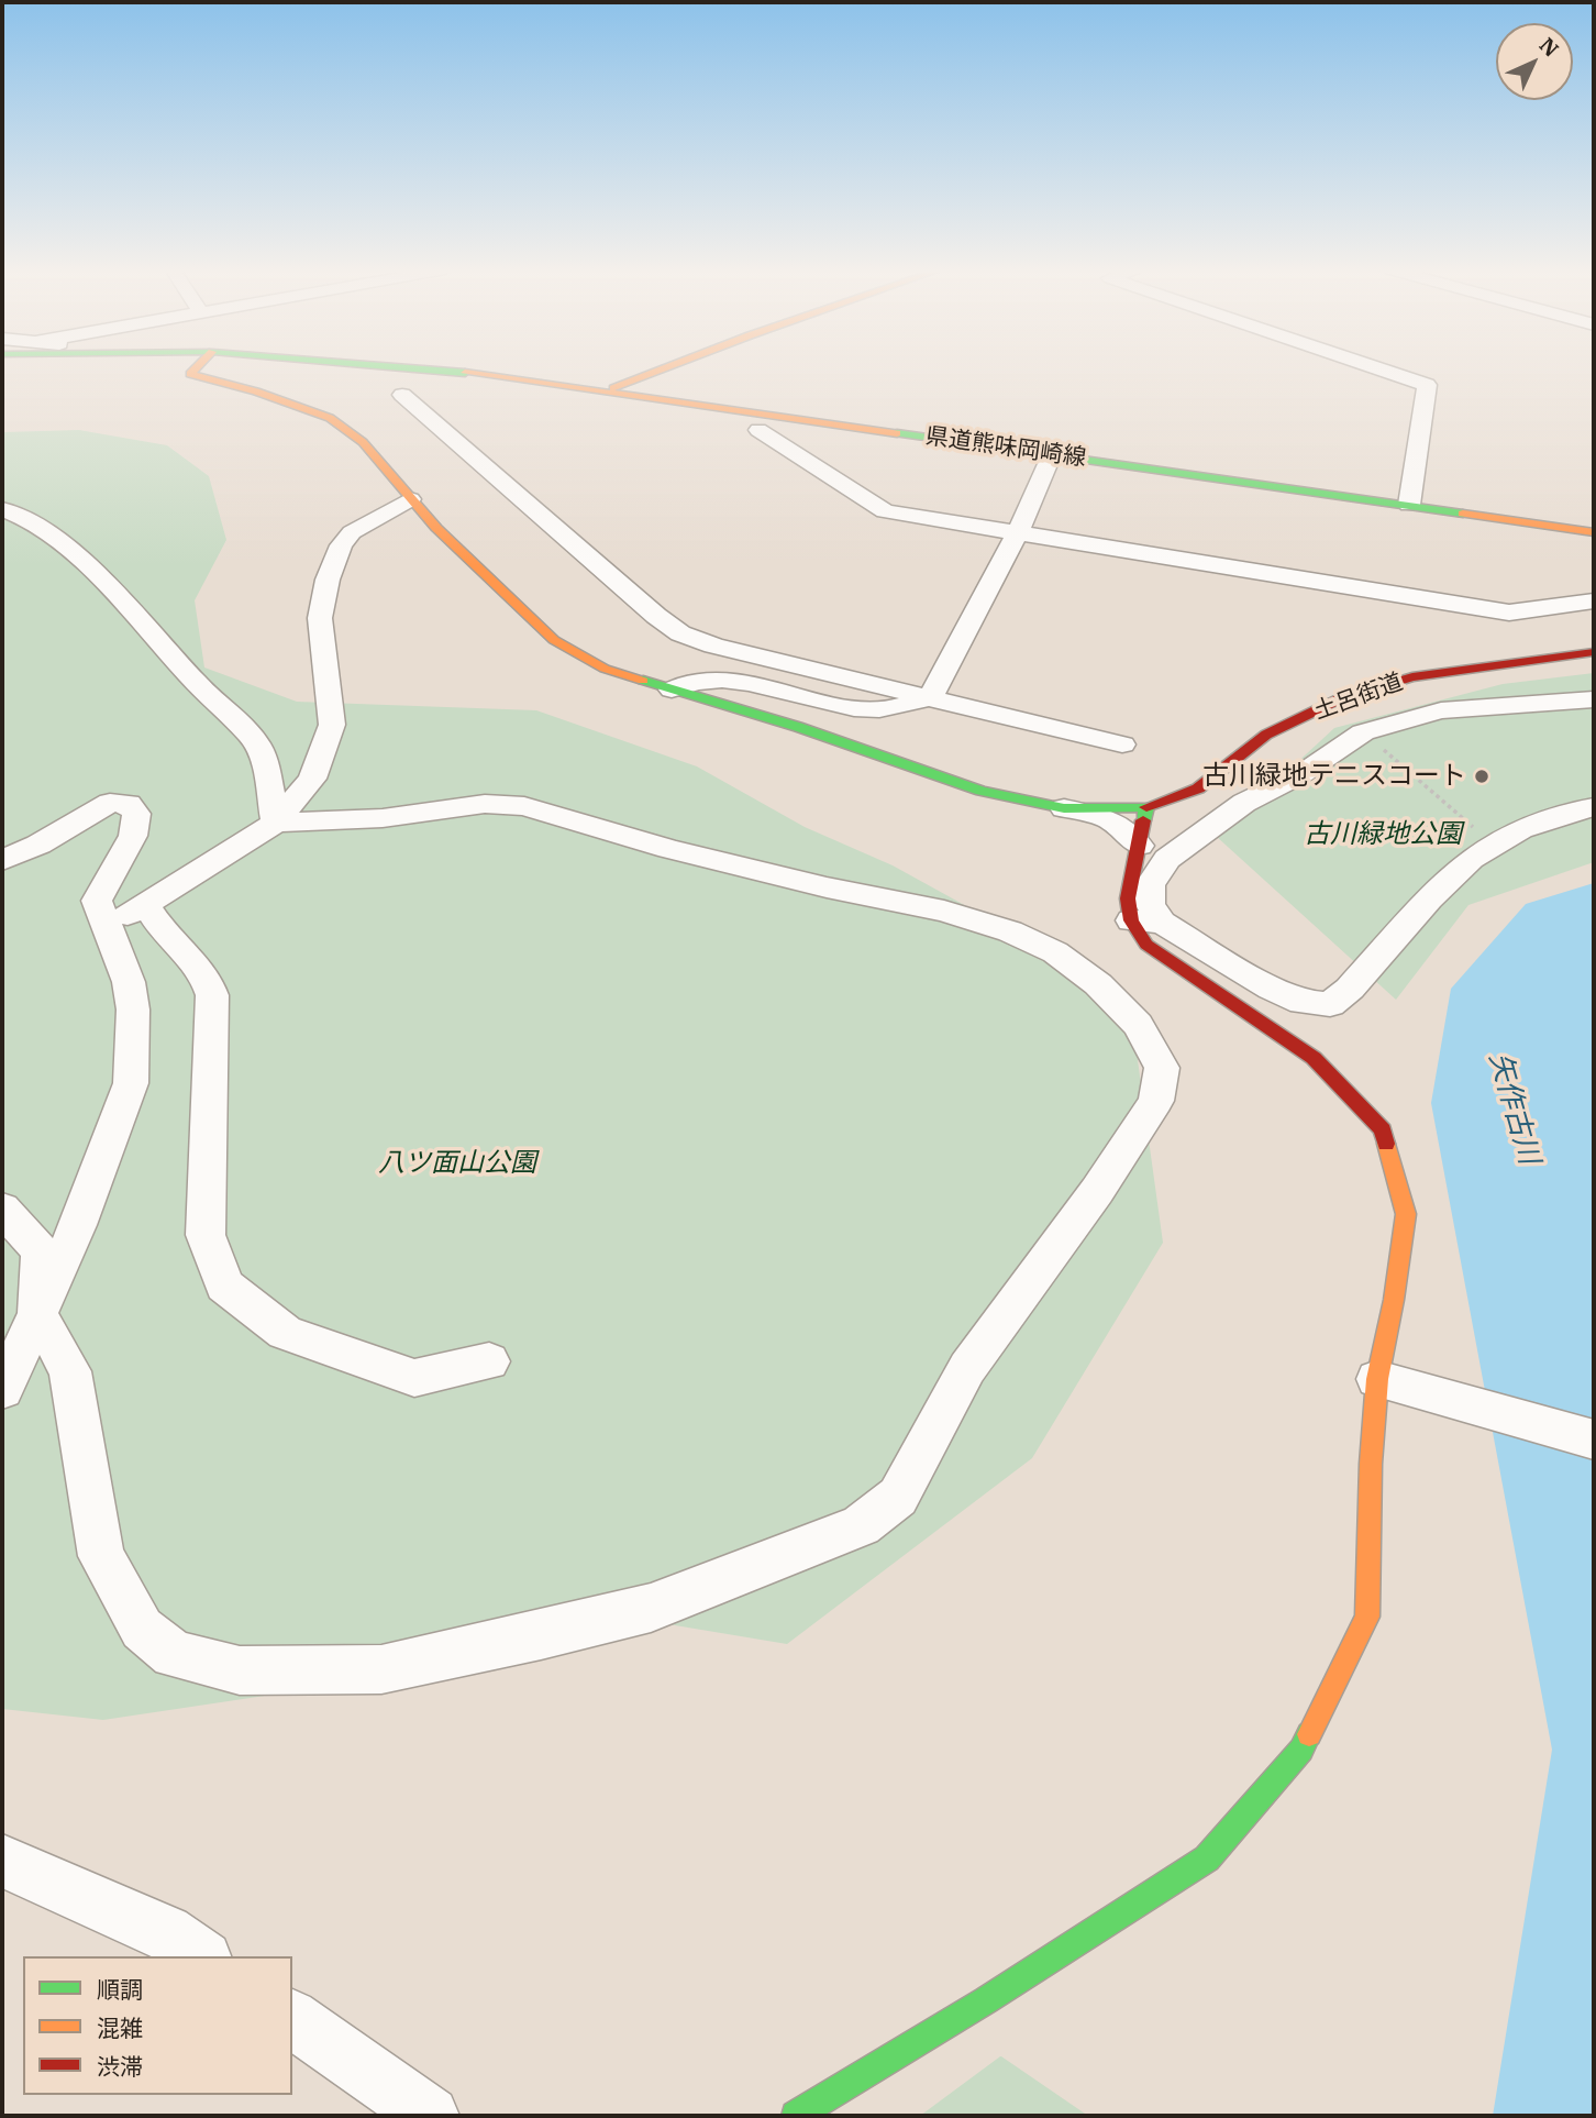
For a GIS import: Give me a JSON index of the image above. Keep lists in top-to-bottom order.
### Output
{
  "streets": {
    "street": ["県道熊味岡崎線", "土呂街道"]
  },
  "water": ["矢作古川"],
  "parks": ["古川緑地公園", "八ツ面山公園"],
  "places": ["古川緑地テニスコート"],
  "legend": ["順調", "混雑", "渋滞"],
  "north": "top right"
}
